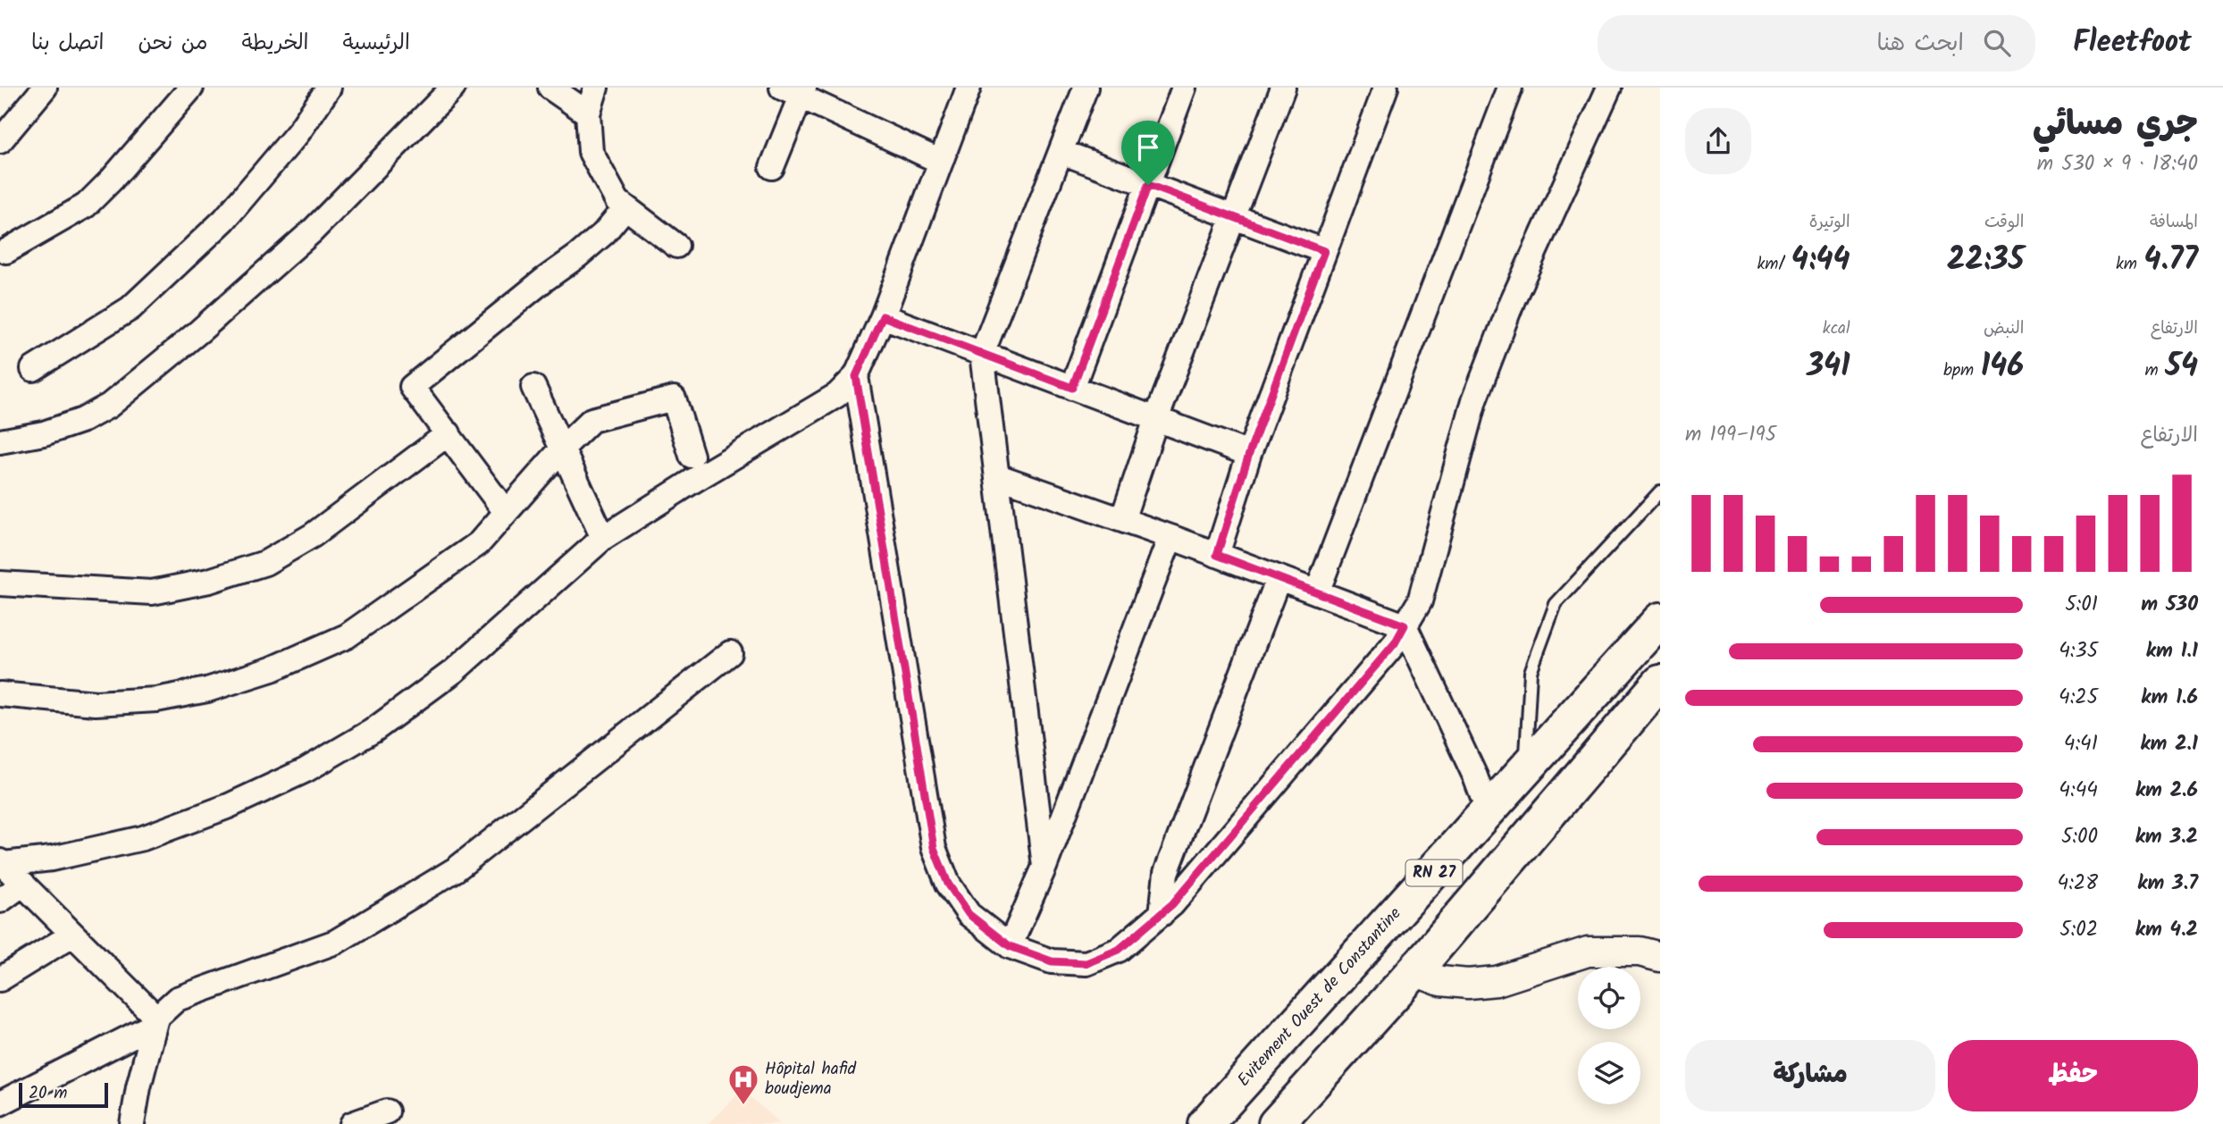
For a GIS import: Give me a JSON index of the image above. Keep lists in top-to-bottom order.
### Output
{
  "streets": {
    "highway": ["RN 27", "Evitement Ouest de Constantine"]
  },
  "places": {
    "hospital": ["Hôpital hafid boudjema"]
  },
  "scale_bar": "20 m",
  "page": {
    "header": "Fleetfoot",
    "search": "ابحث هنا",
    "nav": [
      "الرئيسية",
      "الخريطة",
      "من نحن",
      "اتصل بنا"
    ],
    "heading": ["جري مسائي", "18:40 · 9 × 530 m"],
    "stats": [
      ["المسافة", "4.77 km"],
      ["الوقت", "22:35"],
      ["الوتيرة", "4:44 /km"],
      ["الارتفاع", "54 m"],
      ["النبض", "146 bpm"],
      ["kcal", "341"]
    ],
    "chart": ["الارتفاع", "195–199 m"],
    "list": [
      {
        "name": "530 m",
        "note": "5:01"
      },
      {
        "name": "1.1 km",
        "note": "4:35"
      },
      {
        "name": "1.6 km",
        "note": "4:25"
      },
      {
        "name": "2.1 km",
        "note": "4:41"
      },
      {
        "name": "2.6 km",
        "note": "4:44"
      },
      {
        "name": "3.2 km",
        "note": "5:00"
      },
      {
        "name": "3.7 km",
        "note": "4:28"
      },
      {
        "name": "4.2 km",
        "note": "5:02"
      }
    ],
    "buttons": ["حفظ", "مشاركة"],
    "scale": "20 m"
  }
}
